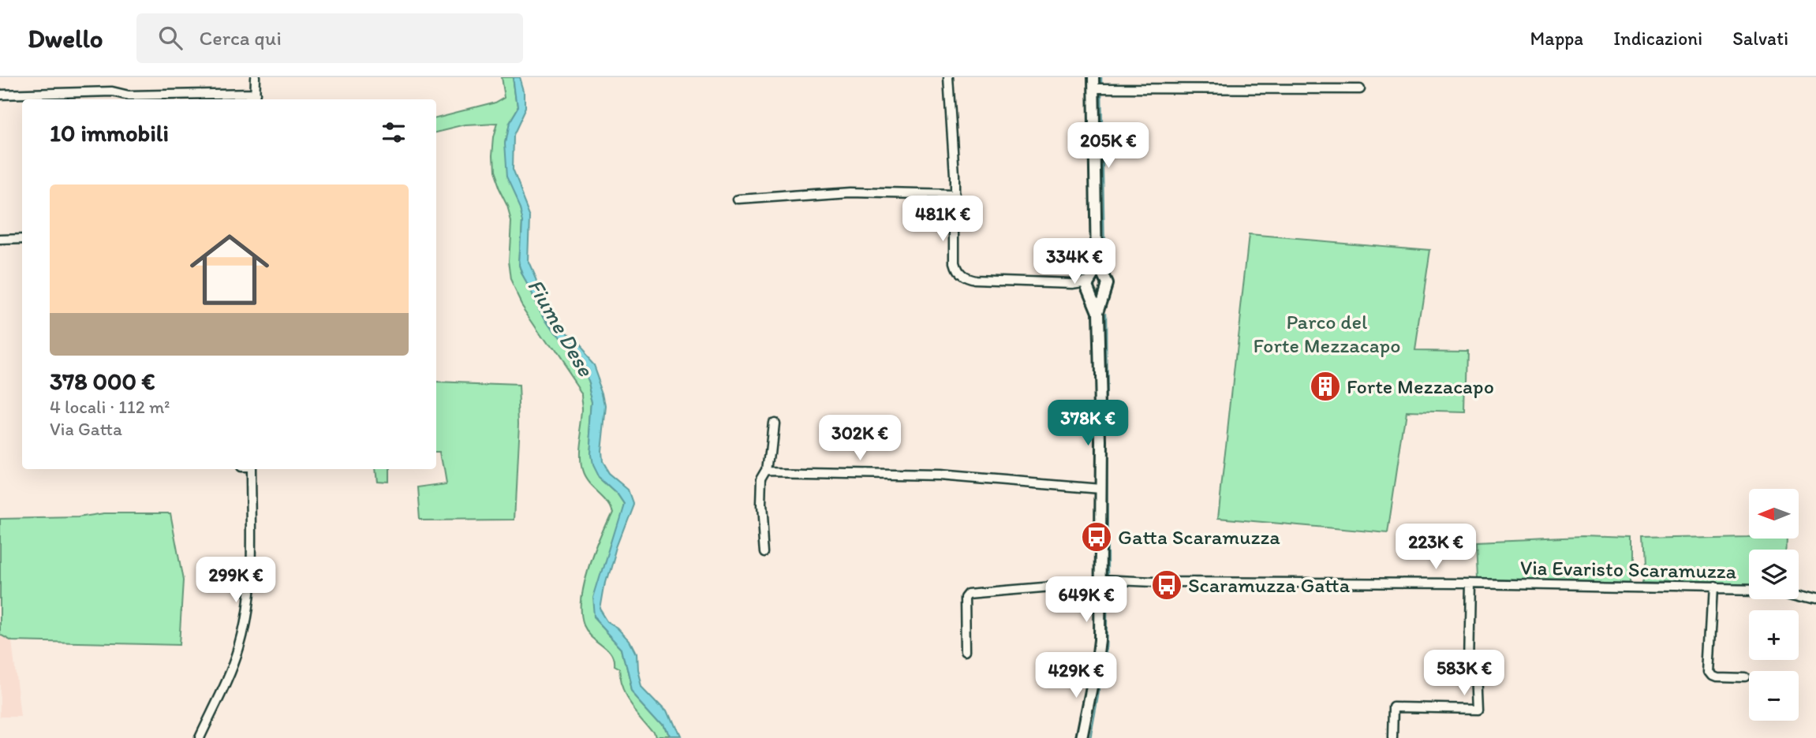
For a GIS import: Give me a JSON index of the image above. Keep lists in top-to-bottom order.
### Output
{
  "streets": {
    "street": ["Via Evaristo Scaramuzza"]
  },
  "water": ["Fiume Dese"],
  "parks": ["Parco del Forte Mezzacapo"],
  "places": {
    "building": ["Forte Mezzacapo"],
    "bus stop": ["Gatta Scaramuzza", "Scaramuzza Gatta"]
  },
  "north": "left",
  "page": {
    "header": "Dwello",
    "search": "Cerca qui",
    "nav": ["Mappa", "Indicazioni", "Salvati"],
    "heading": "10 immobili",
    "price": [
      "205K €",
      "481K €",
      "334K €",
      "378K €",
      "302K €",
      "223K €",
      "299K €",
      "649K €",
      "583K €",
      "429K €"
    ],
    "list": [
      {
        "name": "378 000 €",
        "note": "4 locali · 112 m² · Via Gatta"
      }
    ],
    "map_buttons": ["+", "−"]
  }
}
